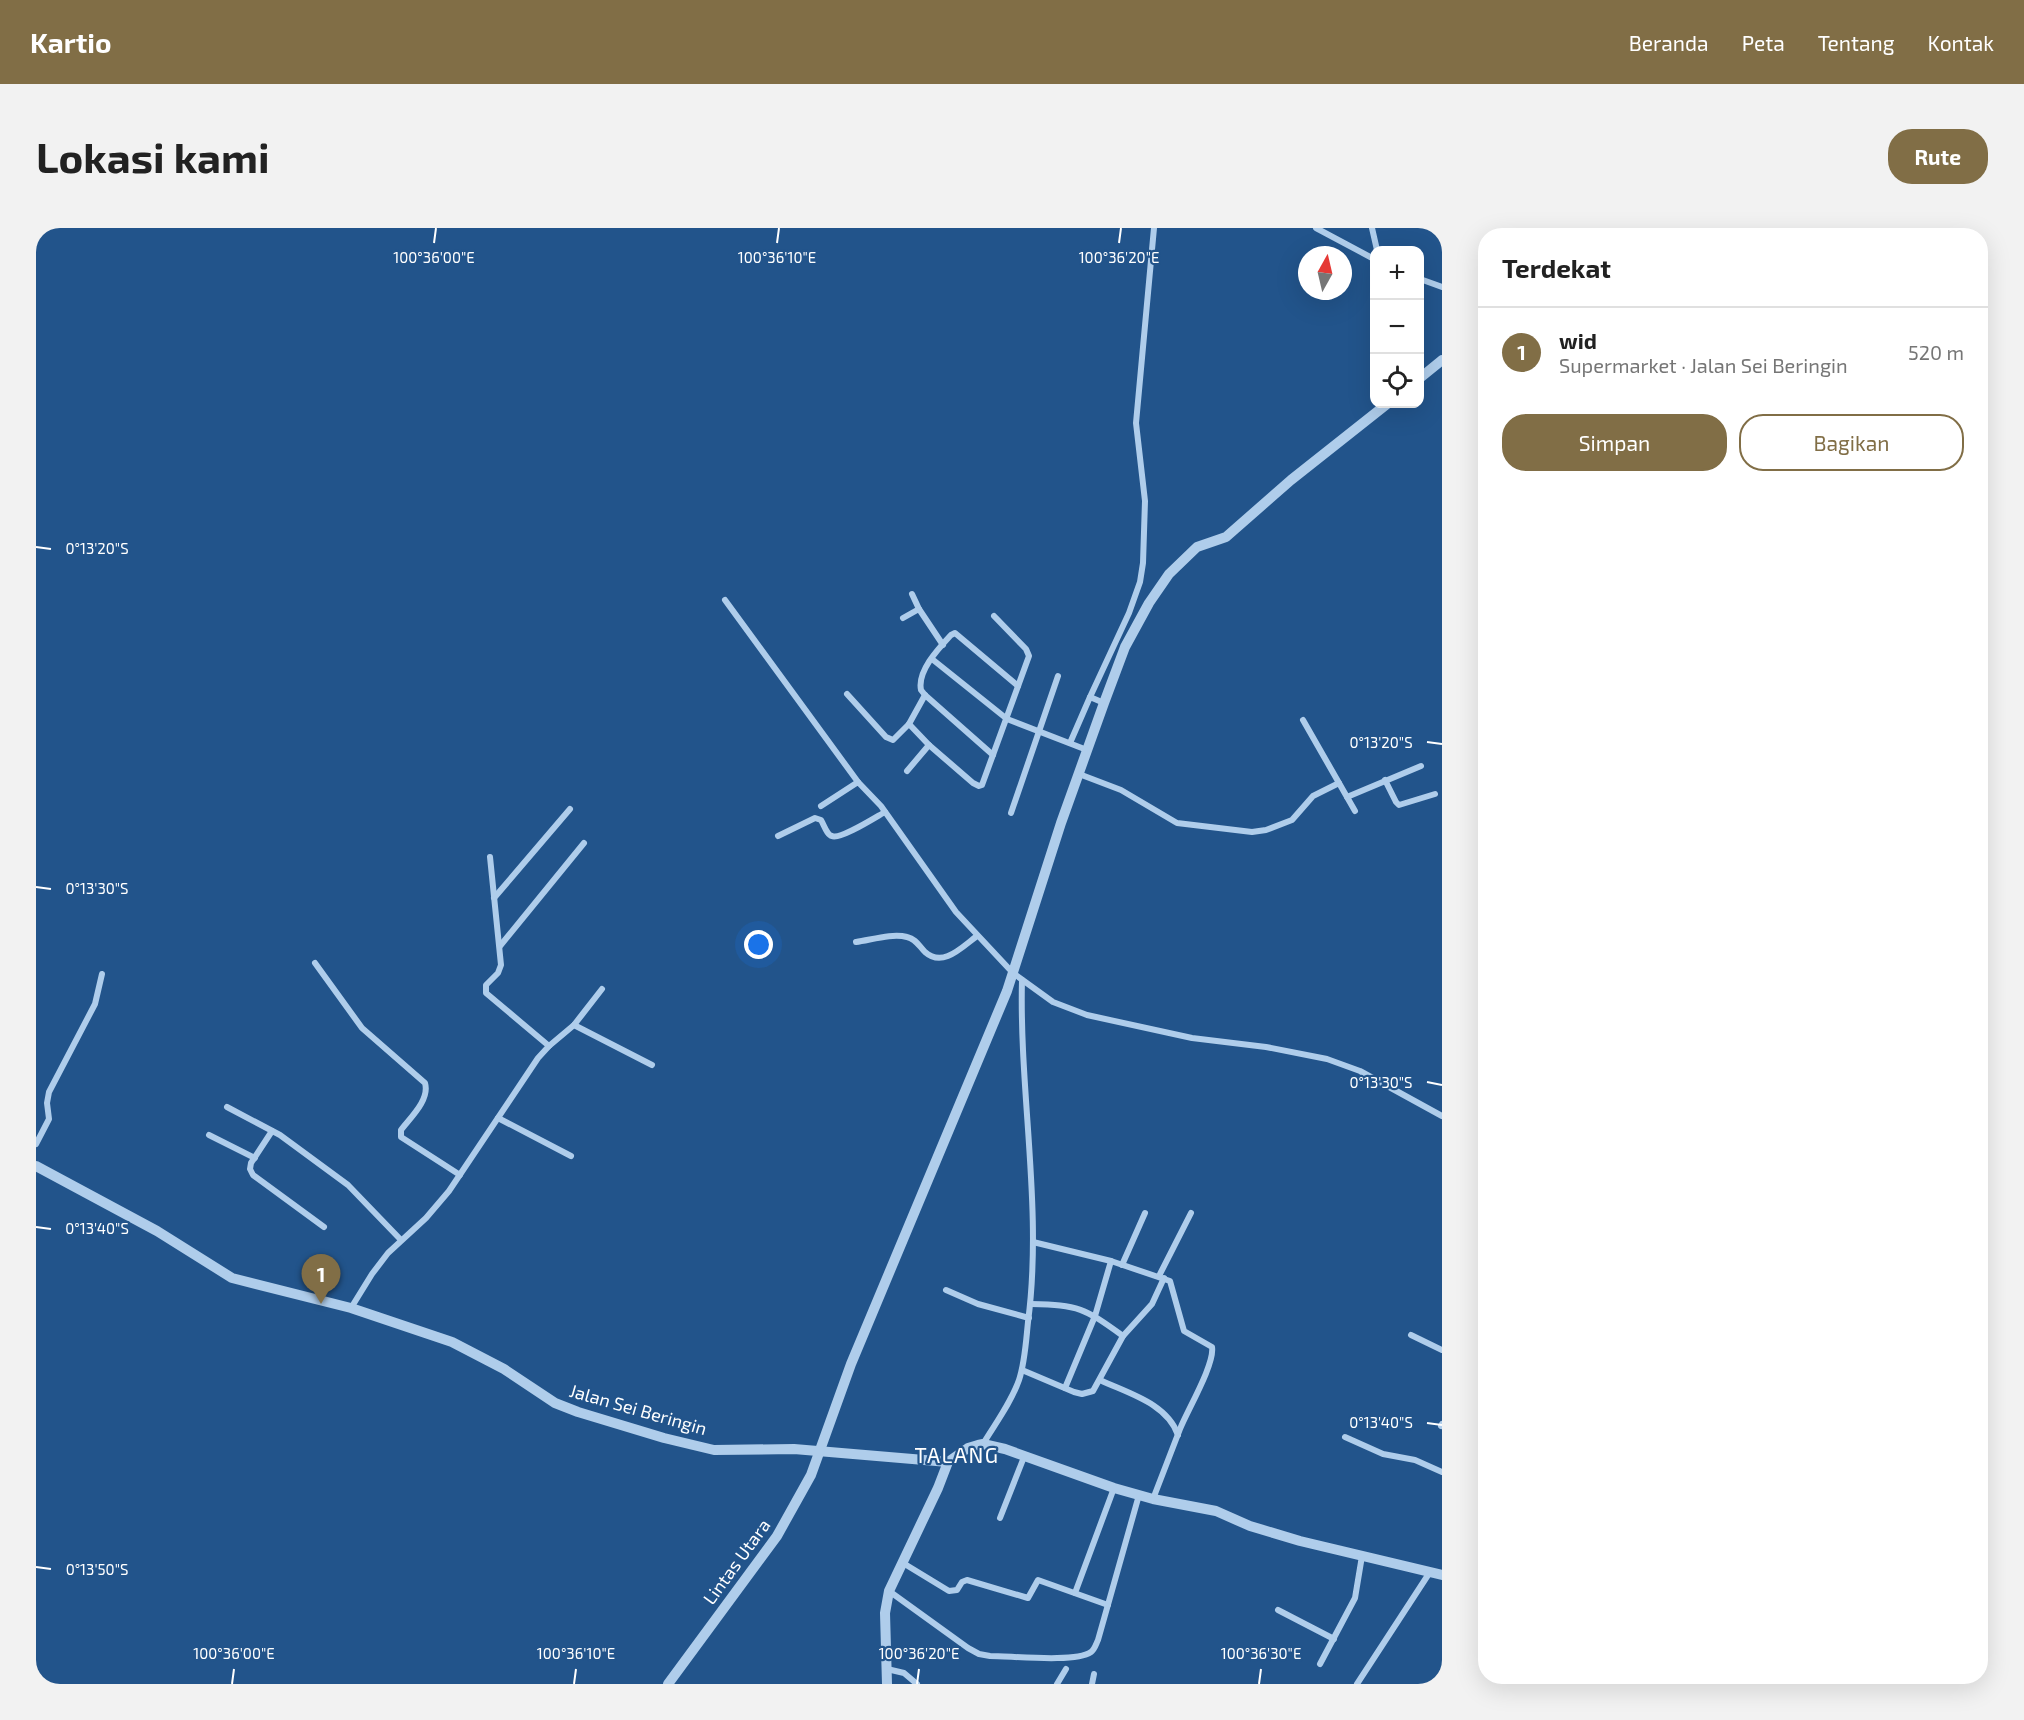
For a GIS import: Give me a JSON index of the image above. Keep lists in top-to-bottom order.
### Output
{
  "streets": {
    "street": ["Jalan Sei Beringin", "Lintas Utara"]
  },
  "crossings": [
    ["Jalan Sei Beringin", "Lintas Utara"]
  ],
  "districts": ["TALANG"],
  "north": "top",
  "page": {
    "header": "Kartio",
    "nav": [
      "Beranda",
      "Peta",
      "Tentang",
      "Kontak"
    ],
    "buttons": [
      "Rute",
      ["Simpan", "Bagikan"]
    ],
    "title": "Lokasi kami",
    "heading": "Terdekat",
    "map_buttons": ["+", "−"],
    "list": [
      {
        "mark": "1",
        "name": "wid",
        "note": "Supermarket · Jalan Sei Beringin",
        "value": "520 m"
      }
    ],
    "pins": "1"
  },
  "coordinates": [
    "100°36'00\"E",
    "100°36'10\"E",
    "100°36'20\"E",
    "0°13'20\"S",
    "0°13'30\"S",
    "0°13'40\"S",
    "0°13'50\"S",
    "100°36'30\"E"
  ]
}
